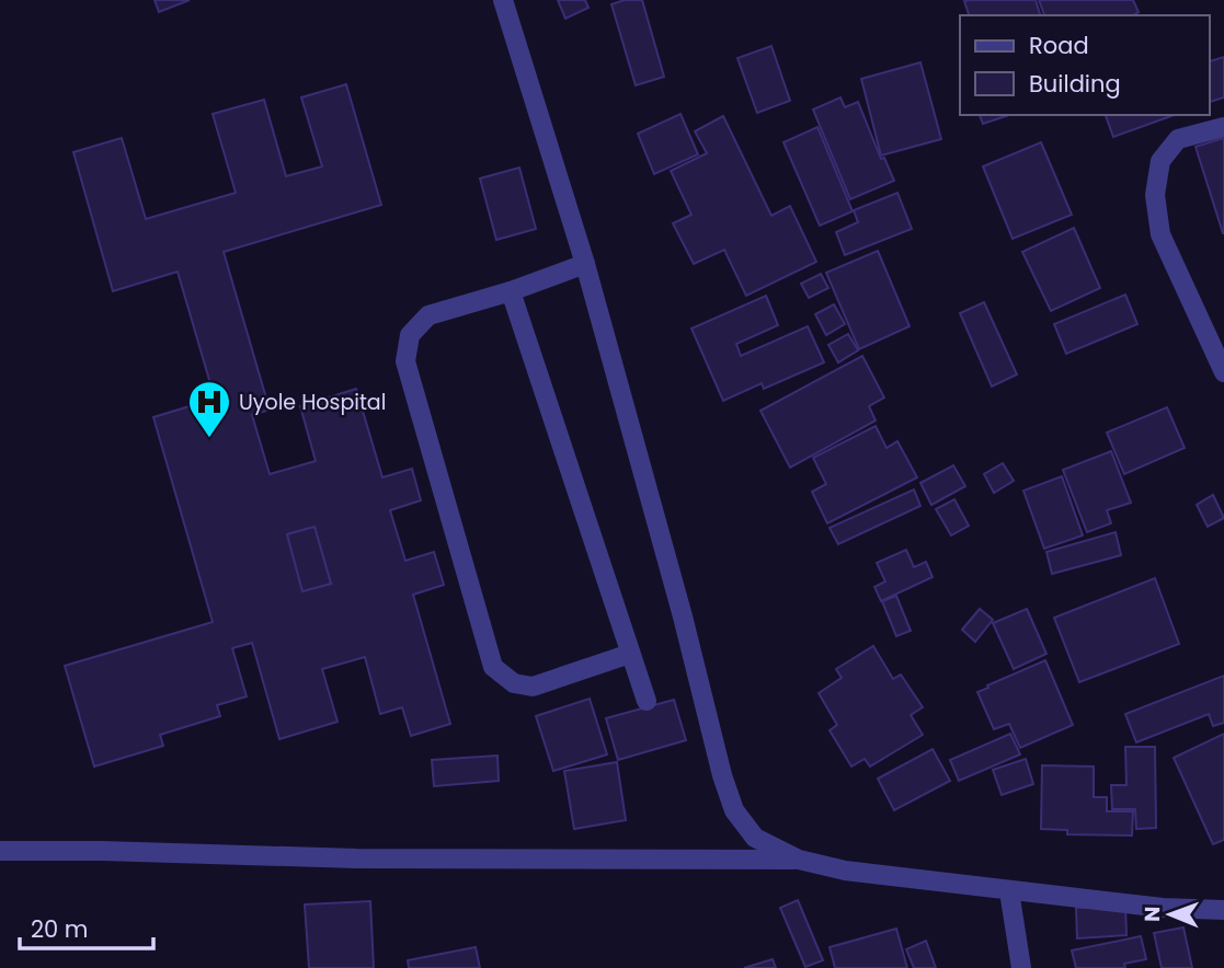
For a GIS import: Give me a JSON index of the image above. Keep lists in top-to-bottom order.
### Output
{
  "places": {
    "hospital": ["Uyole Hospital"]
  },
  "legend": ["Road", "Building"],
  "scale_bar": "20 m",
  "north": "left"
}
